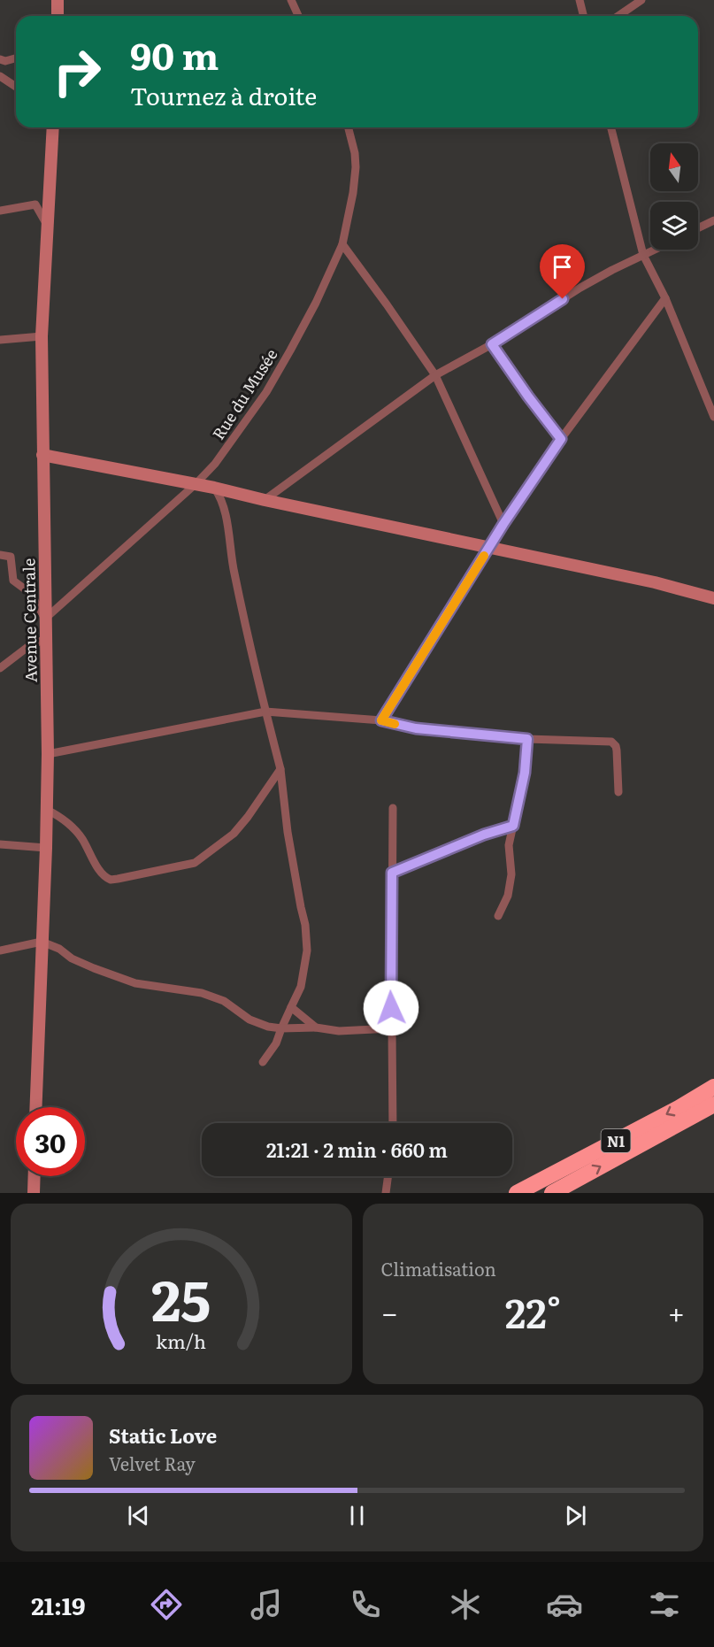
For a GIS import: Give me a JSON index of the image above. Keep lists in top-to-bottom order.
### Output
{
  "streets": {
    "highway": ["N1"],
    "main road": ["Avenue Centrale"],
    "street": ["Rue du Musée"]
  },
  "crossings": [
    ["Rue du Musée", "Avenue Centrale"]
  ],
  "north": "top",
  "page": {
    "turn": ["90 m", "Tournez à droite"],
    "limit": "30",
    "trip": "21:21 · 2 min · 660 m",
    "tile": "Climatisation",
    "heat": ["−", "22°", "+"],
    "song": ["Static Love", "Velvet Ray"],
    "tabs": "21:19",
    "gauge": ["25", "km/h"]
  }
}
